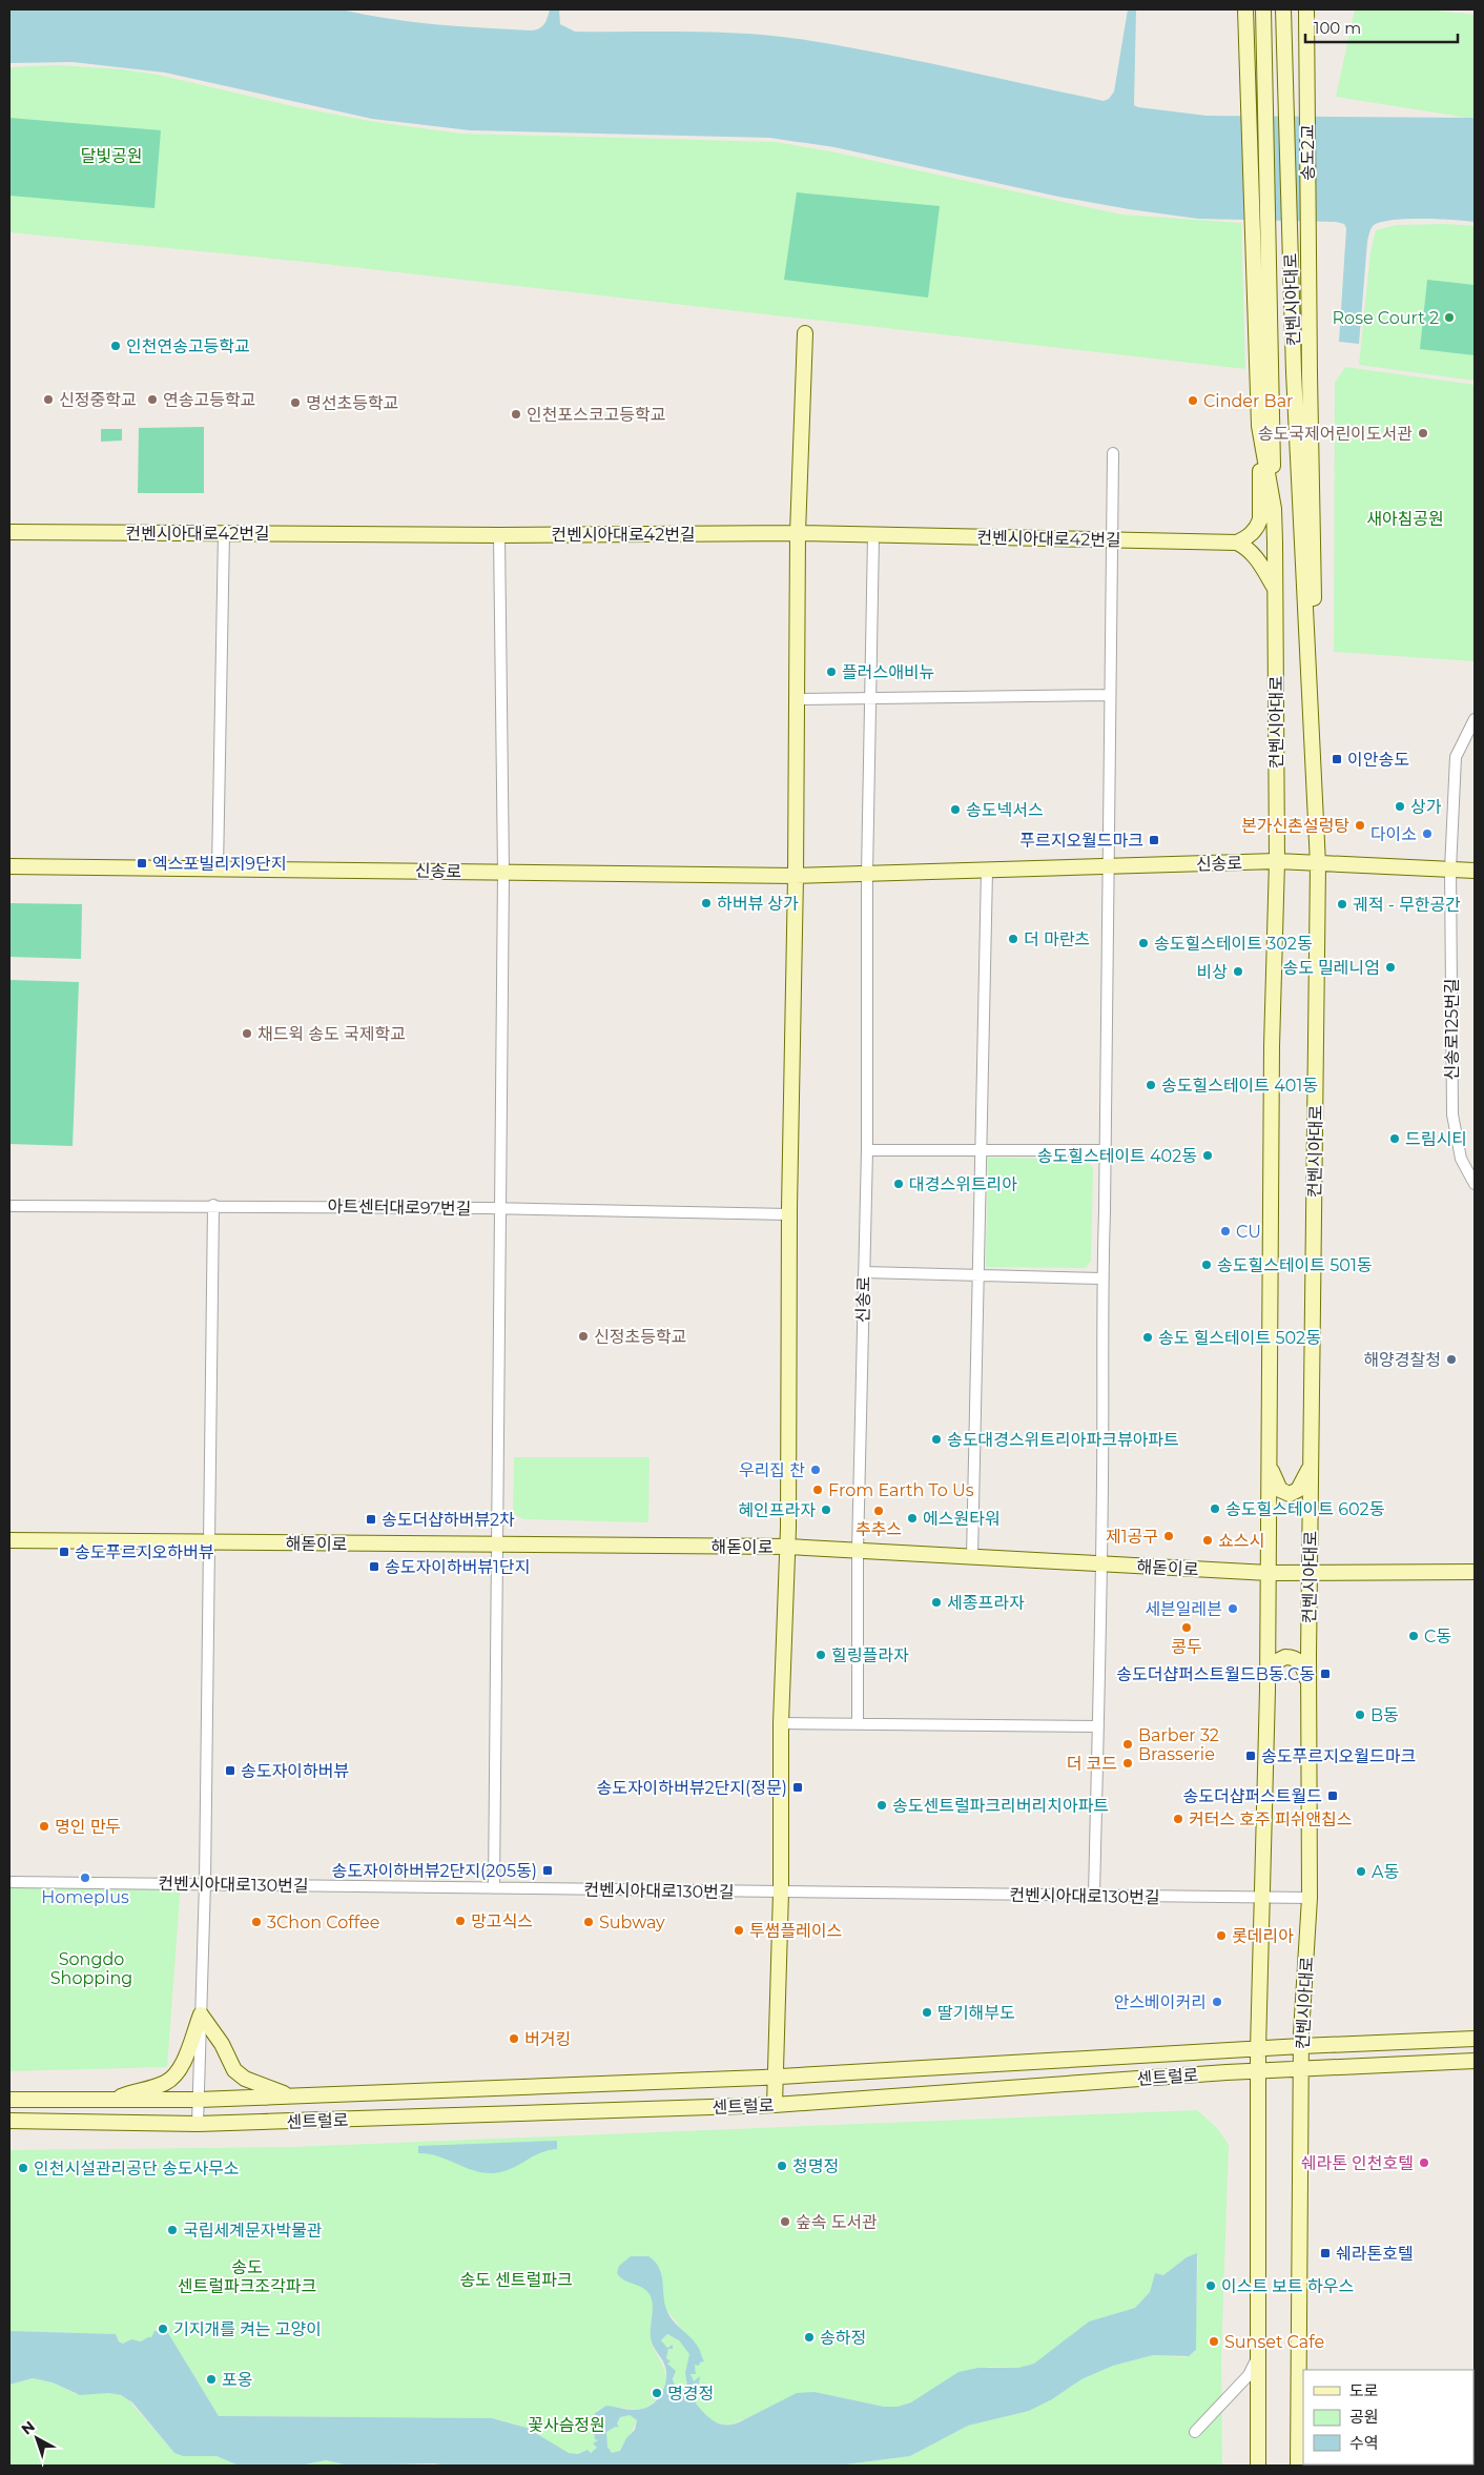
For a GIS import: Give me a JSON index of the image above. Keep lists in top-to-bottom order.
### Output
{
  "streets": {
    "main road": [
      "송도2교",
      "컨벤시아대로",
      "컨벤시아대로42번길",
      "신송로",
      "해돋이로",
      "센트럴로"
    ],
    "street": ["신송로125번길", "아트센터대로97번길", "컨벤시아대로130번길"]
  },
  "crossings": [
    ["송도2교", "컨벤시아대로"],
    ["컨벤시아대로", "신송로"],
    ["컨벤시아대로", "해돋이로"],
    ["컨벤시아대로", "컨벤시아대로130번길"],
    ["컨벤시아대로", "센트럴로"],
    ["신송로", "신송로125번길"],
    ["신송로", "해돋이로"]
  ],
  "parks": [
    "달빛공원",
    "새아침공원",
    "Songdo Shopping",
    "송도 센트럴파크조각파크",
    "송도 센트럴파크",
    "꽃사슴정원"
  ],
  "places": {
    "other": [
      "Rose Court 2",
      "인천연송고등학교",
      "신정중학교",
      "연송고등학교",
      "Cinder Bar",
      "명선초등학교",
      "인천포스코고등학교",
      "송도국제어린이도서관",
      "플러스애비뉴",
      "상가",
      "송도넥서스",
      "본가신촌설렁탕",
      "다이소",
      "하버뷰 상가",
      "궤적 - 무한공간",
      "더 마란츠",
      "송도힐스테이트 302동",
      "송도 밀레니엄",
      "비상",
      "채드윅 송도 국제학교",
      "송도힐스테이트 401동",
      "드림시티",
      "송도힐스테이트 402동",
      "대경스위트리아",
      "CU",
      "송도힐스테이트 501동",
      "신정초등학교",
      "송도 힐스테이트 502동",
      "해양경찰청",
      "송도대경스위트리아파크뷰아파트",
      "우리집 찬",
      "From Earth To Us",
      "송도힐스테이트 602동",
      "혜인프라자",
      "추추스",
      "에스원타워",
      "제1공구",
      "쇼스시",
      "세종프라자",
      "세븐일레븐",
      "콩두",
      "C동",
      "힐링플라자",
      "B동",
      "Barber 32 Brasserie",
      "더 코드",
      "송도센트럴파크리버리치아파트",
      "커터스 호주 피쉬앤칩스",
      "명인 만두",
      "A동",
      "Homeplus",
      "망고식스",
      "3Chon Coffee",
      "Subway",
      "투썸플레이스",
      "롯데리아",
      "안스베이커리",
      "딸기해부도",
      "버거킹",
      "쉐라톤 인천호텔",
      "청명정",
      "인천시설관리공단 송도사무소",
      "숲속 도서관",
      "국립세계문자박물관",
      "이스트 보트 하우스",
      "기지개를 켜는 고양이",
      "송하정",
      "Sunset Cafe",
      "포옹",
      "명경정"
    ],
    "transit": [
      "이안송도",
      "푸르지오월드마크",
      "엑스포빌리지9단지",
      "송도더샵하버뷰2차",
      "송도푸르지오하버뷰",
      "송도자이하버뷰1단지",
      "송도더샵퍼스트월드B동.C동",
      "송도푸르지오월드마크",
      "송도자이하버뷰",
      "송도자이하버뷰2단지(정문)",
      "송도더샵퍼스트월드",
      "송도자이하버뷰2단지(205동)",
      "쉐라톤호텔"
    ]
  },
  "legend": ["도로", "공원", "수역"],
  "scale_bar": "100 m",
  "north": "top left"
}
